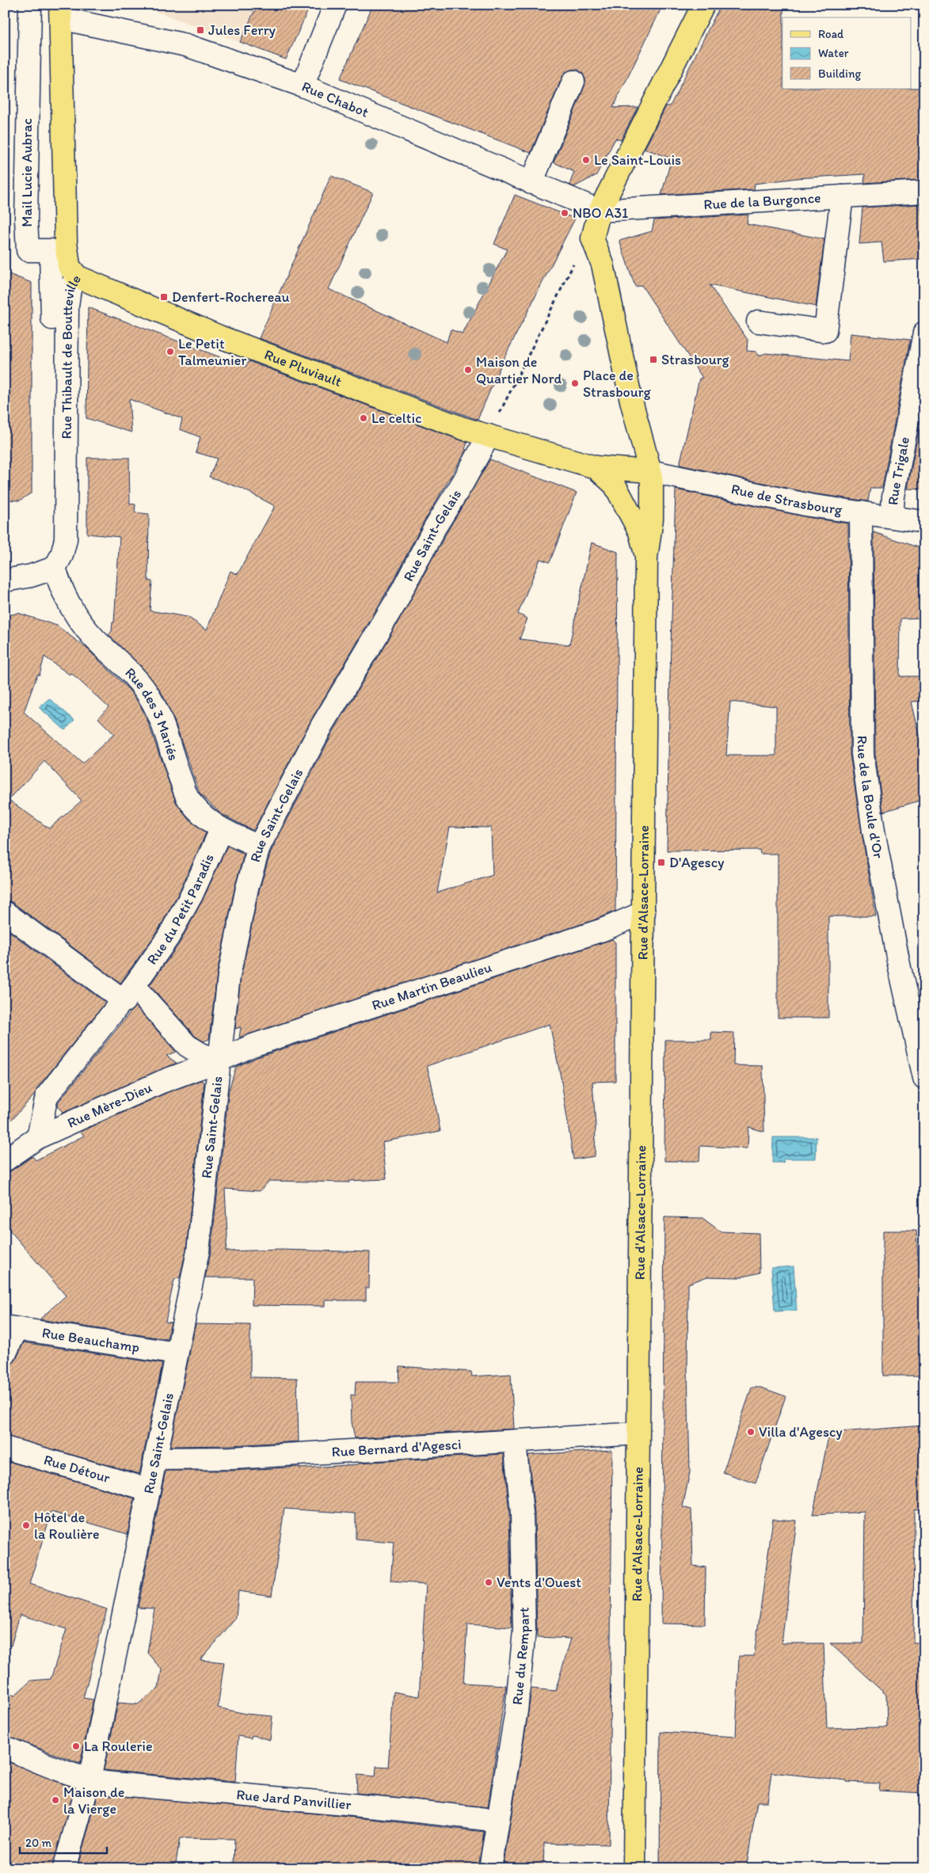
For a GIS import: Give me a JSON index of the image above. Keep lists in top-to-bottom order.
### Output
{
  "streets": {
    "main road": ["Rue Thibault de Boutteville", "Rue Pluviault", "Rue d'Alsace-Lorraine"],
    "street": [
      "Rue Chabot",
      "Mail Lucie Aubrac",
      "Rue de la Burgonce",
      "Rue Trigale",
      "Rue de Strasbourg",
      "Rue Saint-Gelais",
      "Rue des 3 Mariés",
      "Rue de la Boule d'Or",
      "Rue du Petit Paradis",
      "Rue Martin Beaulieu",
      "Rue Mère-Dieu",
      "Rue Beauchamp",
      "Rue Bernard d'Agesci",
      "Rue Détour",
      "Rue du Rempart",
      "Rue Jard Panvillier"
    ]
  },
  "crossings": [
    ["Rue Chabot", "Rue de la Burgonce"],
    ["Rue Chabot", "Rue Thibault de Boutteville"],
    ["Rue Thibault de Boutteville", "Rue Pluviault"],
    ["Rue Thibault de Boutteville", "Rue des 3 Mariés"],
    ["Rue Pluviault", "Rue Saint-Gelais"],
    ["Rue Trigale", "Rue de Strasbourg"],
    ["Rue de Strasbourg", "Rue de la Boule d'Or"],
    ["Rue Saint-Gelais", "Rue des 3 Mariés"],
    ["Rue Saint-Gelais", "Rue Martin Beaulieu"],
    ["Rue Saint-Gelais", "Rue Mère-Dieu"],
    ["Rue Saint-Gelais", "Rue Beauchamp"],
    ["Rue Saint-Gelais", "Rue Bernard d'Agesci"],
    ["Rue Saint-Gelais", "Rue Détour"],
    ["Rue Saint-Gelais", "Rue Jard Panvillier"],
    ["Rue des 3 Mariés", "Rue du Petit Paradis"],
    ["Rue d'Alsace-Lorraine", "Rue Martin Beaulieu"],
    ["Rue d'Alsace-Lorraine", "Rue Bernard d'Agesci"],
    ["Rue du Petit Paradis", "Rue Mère-Dieu"],
    ["Rue Martin Beaulieu", "Rue Mère-Dieu"],
    ["Rue Bernard d'Agesci", "Rue du Rempart"],
    ["Rue du Rempart", "Rue Jard Panvillier"]
  ],
  "places": {
    "transit": [
      "Jules Ferry",
      "Denfert-Rochereau",
      "Strasbourg",
      "D'Agescy"
    ],
    "other": [
      "Le Saint-Louis",
      "NBO A31",
      "Le Petit Talmeunier",
      "Maison de Quartier Nord",
      "Place de Strasbourg",
      "Le celtic",
      "Villa d'Agescy",
      "Hôtel de la Roulière",
      "Vents d'Ouest",
      "La Roulerie",
      "Maison de la Vierge"
    ]
  },
  "legend": ["Road", "Water", "Building"],
  "scale_bar": "20 m"
}
